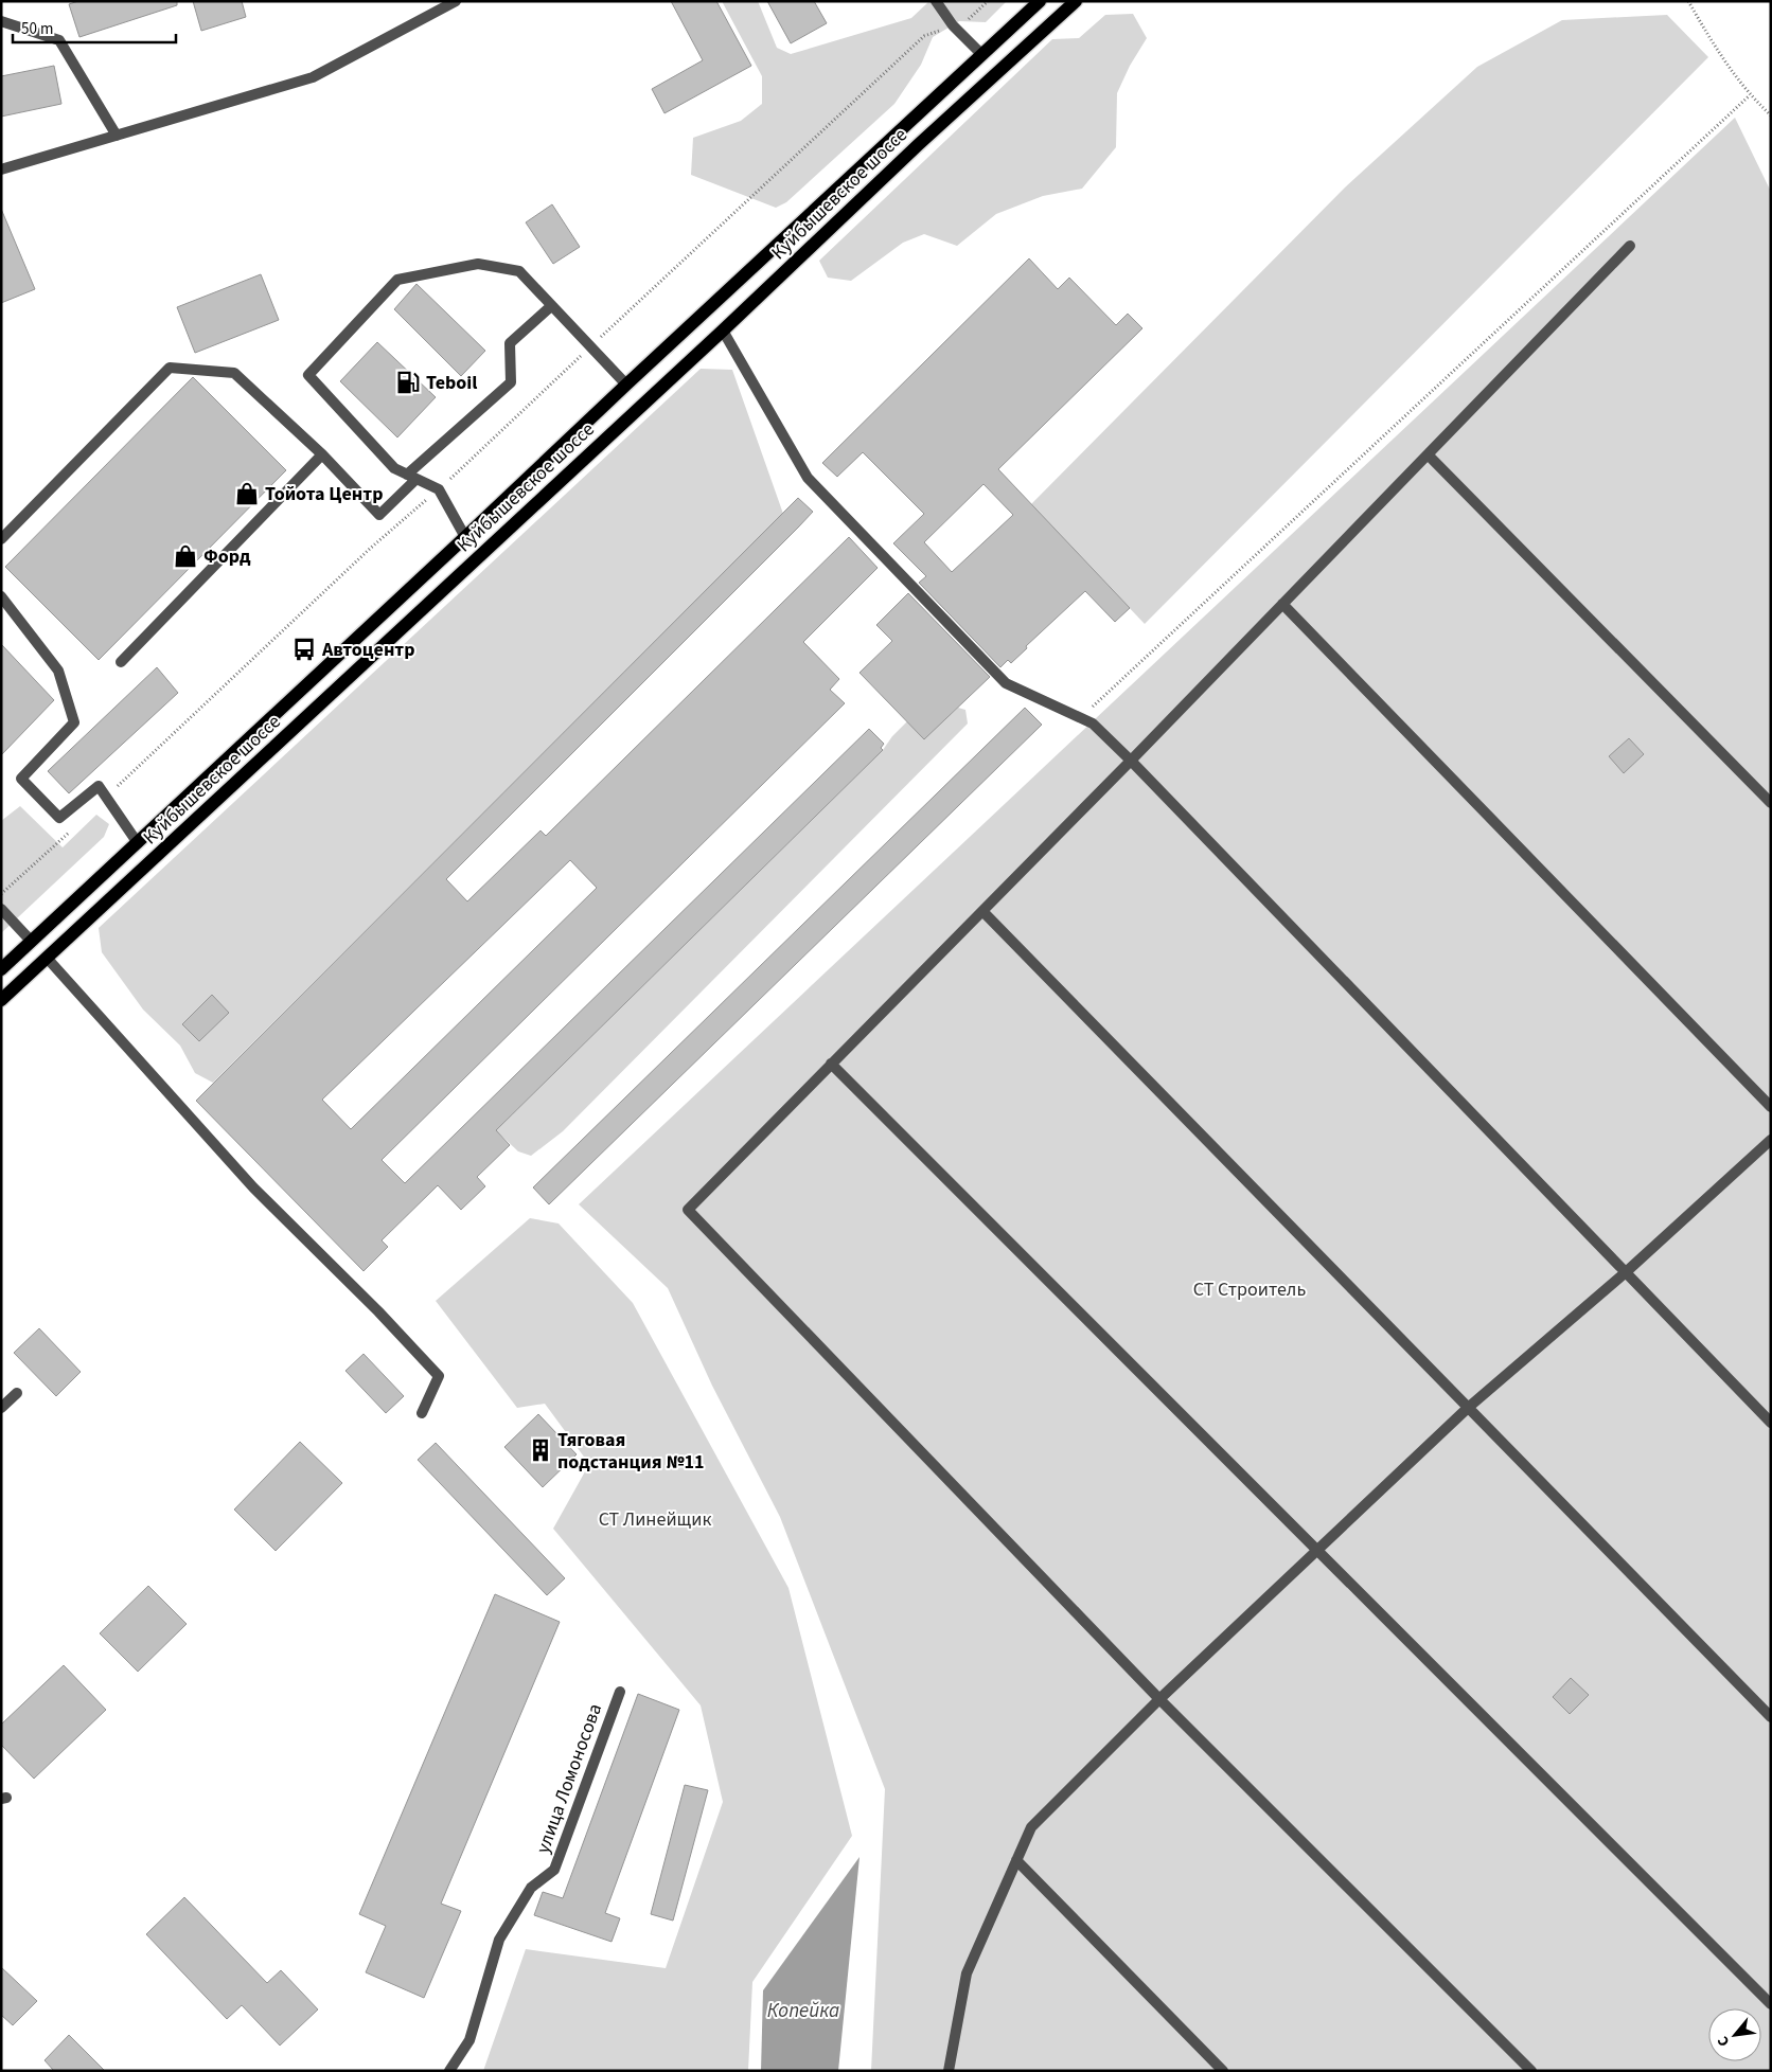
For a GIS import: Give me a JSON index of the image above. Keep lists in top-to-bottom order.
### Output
{
  "streets": {
    "main road": ["Куйбышевское шоссе"],
    "lane": ["улица Ломоносова"]
  },
  "water": ["Копейка"],
  "parks": ["СТ Строитель", "СТ Линейщик"],
  "places": {
    "fuel station": ["Teboil"],
    "shop": ["Тойота Центр", "Форд"],
    "bus stop": ["Автоцентр"],
    "building": ["Тяговая подстанция №11"]
  },
  "scale_bar": "50 m",
  "north": "bottom left"
}
